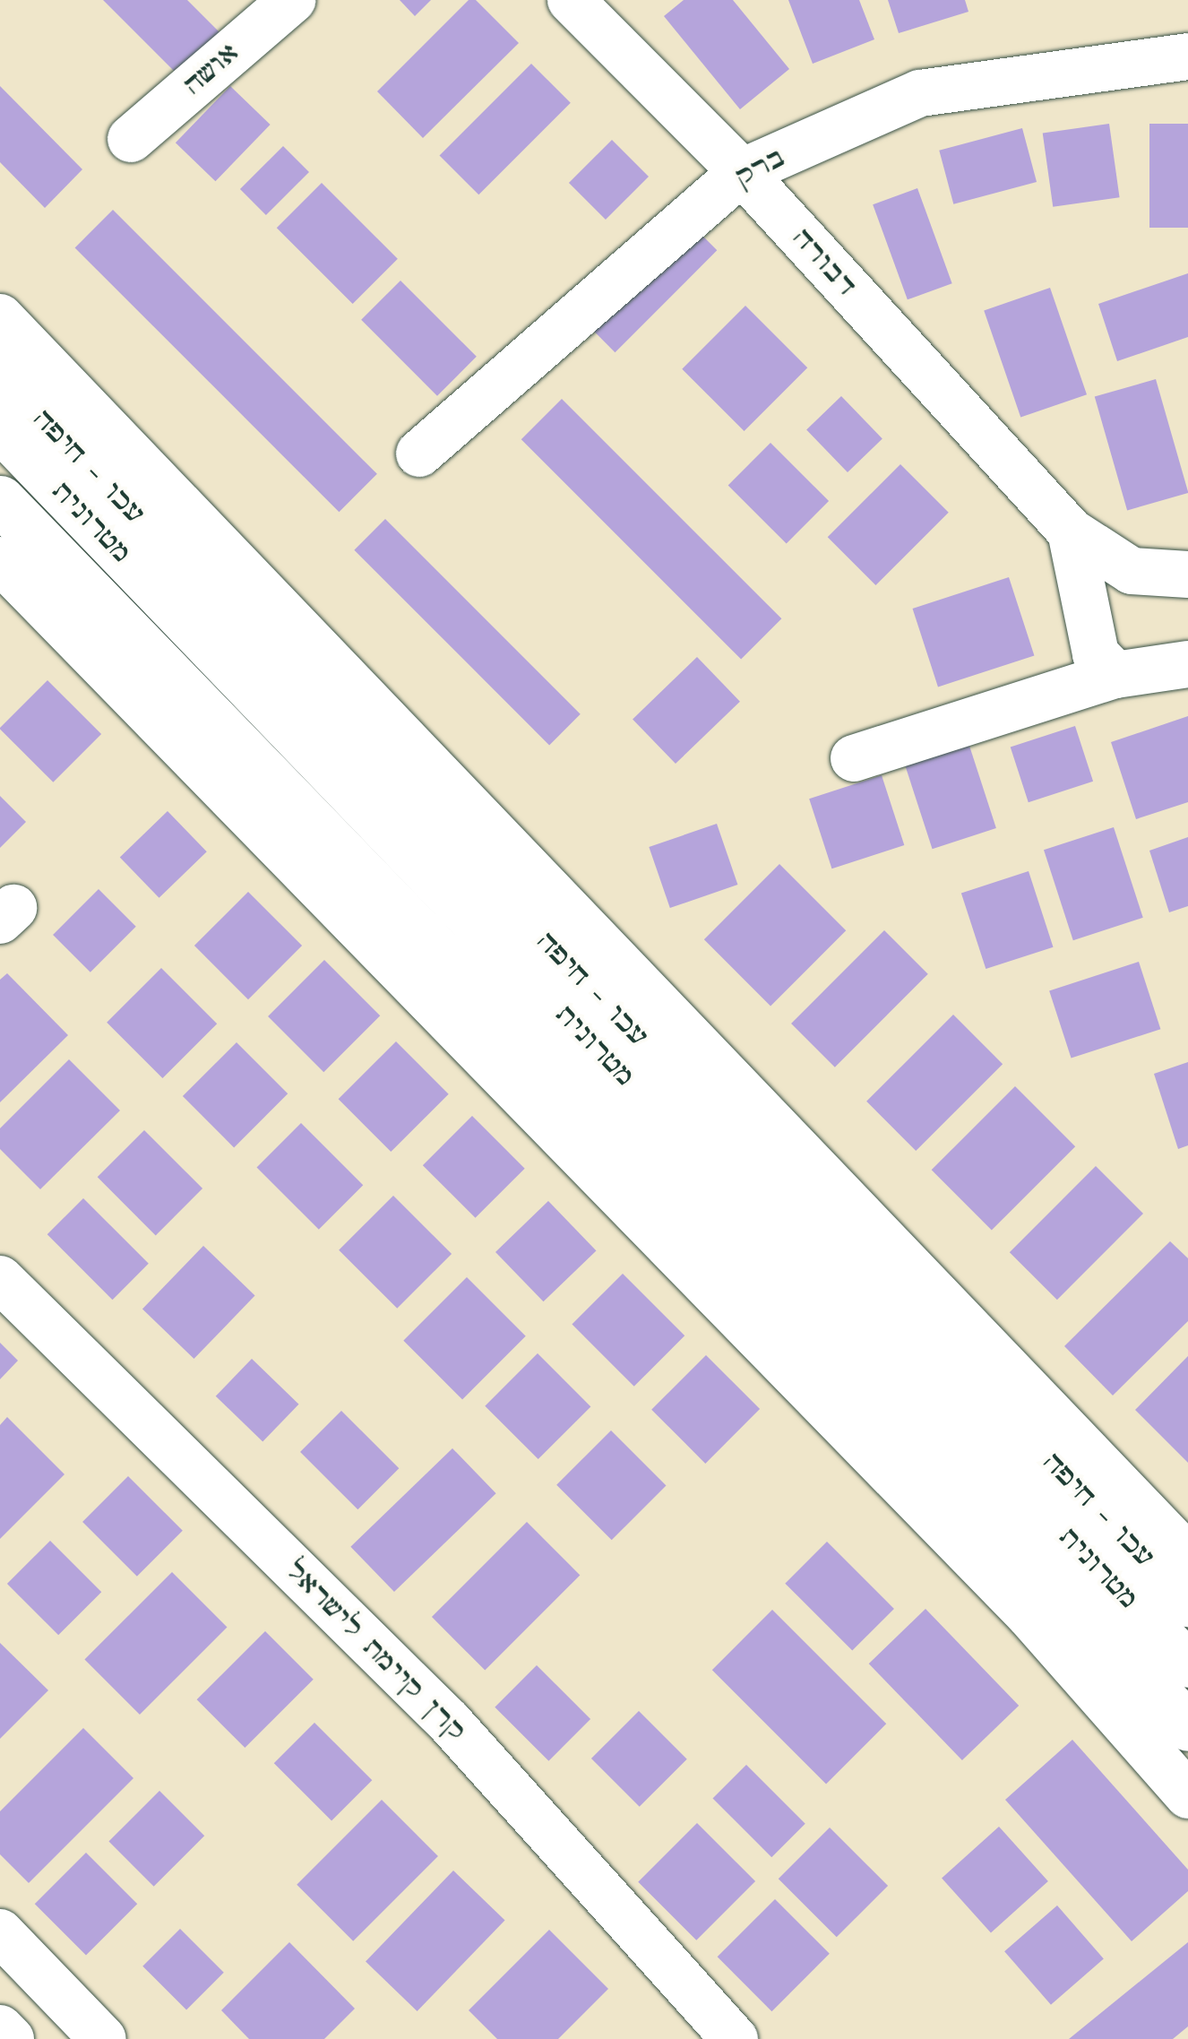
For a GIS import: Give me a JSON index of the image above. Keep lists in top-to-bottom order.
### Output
{
  "streets": {
    "highway": ["עכו - חיפה"],
    "street": [
      "אושה",
      "ברק",
      "דבורה",
      "מטרונית",
      "קרן קיימת לישראל"
    ]
  },
  "crossings": [
    ["ברק", "דבורה"]
  ]
}
